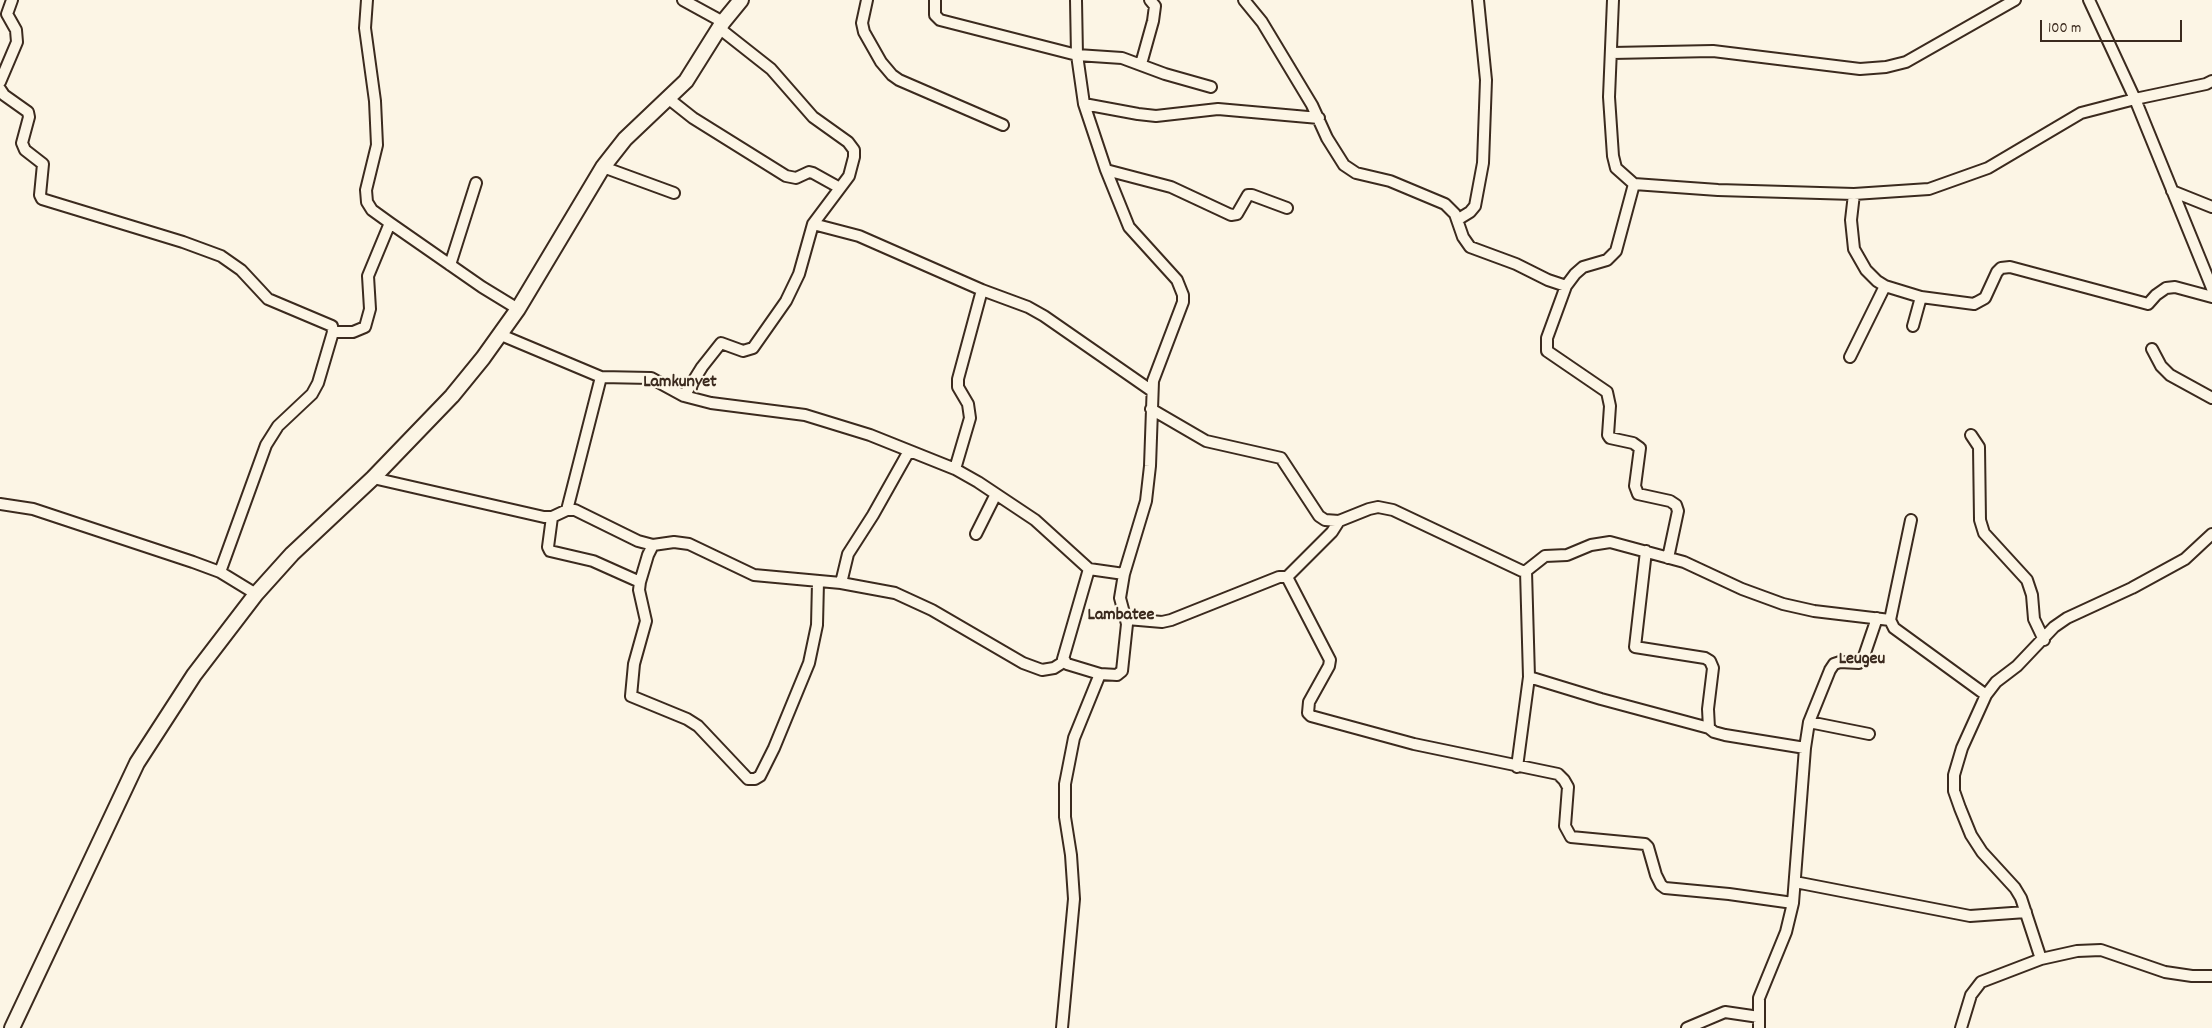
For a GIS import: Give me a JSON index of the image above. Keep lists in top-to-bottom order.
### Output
{
  "districts": ["Lamkunyet", "Lambatee", "Leugeu"],
  "scale_bar": "100 m"
}
